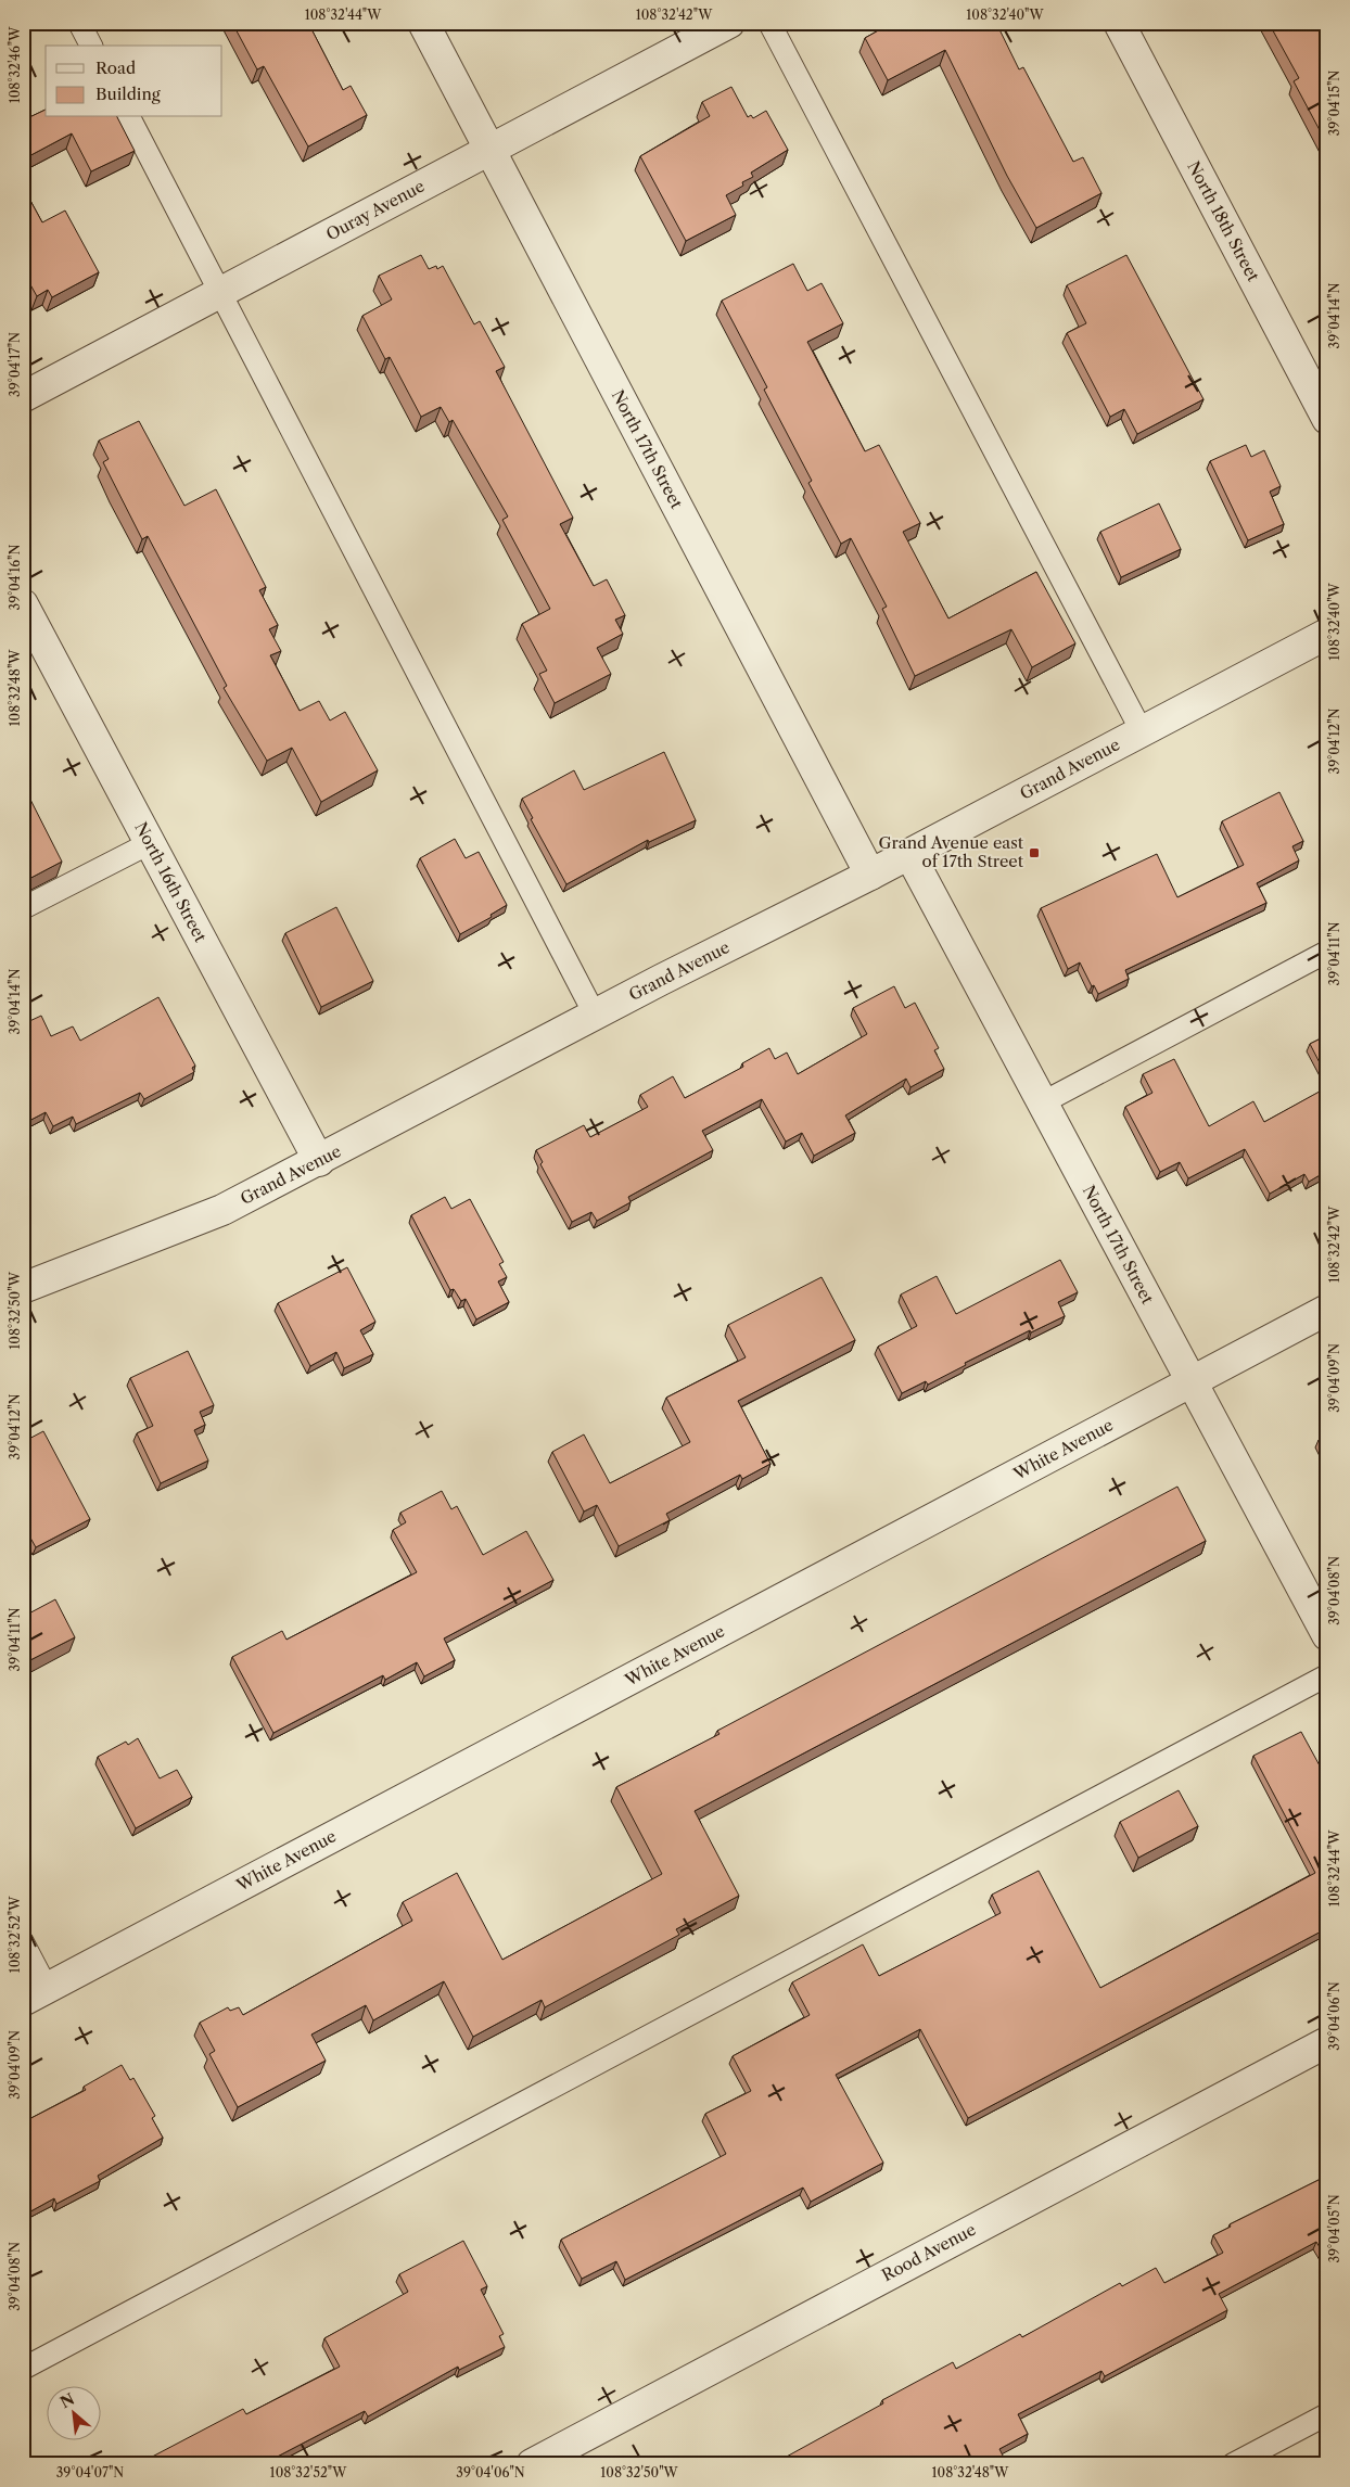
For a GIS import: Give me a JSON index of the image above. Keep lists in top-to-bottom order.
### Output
{
  "streets": {
    "street": [
      "Ouray Avenue",
      "North 18th Street",
      "North 17th Street",
      "Grand Avenue",
      "North 16th Street",
      "White Avenue",
      "Rood Avenue"
    ]
  },
  "crossings": [
    ["Ouray Avenue", "North 17th Street"],
    ["North 17th Street", "Grand Avenue"],
    ["North 17th Street", "White Avenue"],
    ["Grand Avenue", "North 16th Street"]
  ],
  "places": {
    "transit": ["Grand Avenue east of 17th Street"]
  },
  "legend": ["Road", "Building"],
  "north": "top left",
  "coordinates": [
    "108°32'44\"W",
    "108°32'42\"W",
    "108°32'40\"W",
    "108°32'46\"W",
    "39°04'15\"N",
    "39°04'14\"N",
    "39°04'17\"N",
    "39°04'16\"N",
    "108°32'48\"W",
    "39°04'12\"N",
    "39°04'11\"N",
    "108°32'50\"W",
    "39°04'09\"N",
    "39°04'08\"N",
    "108°32'52\"W",
    "39°04'06\"N",
    "39°04'05\"N",
    "39°04'07\"N"
  ]
}
